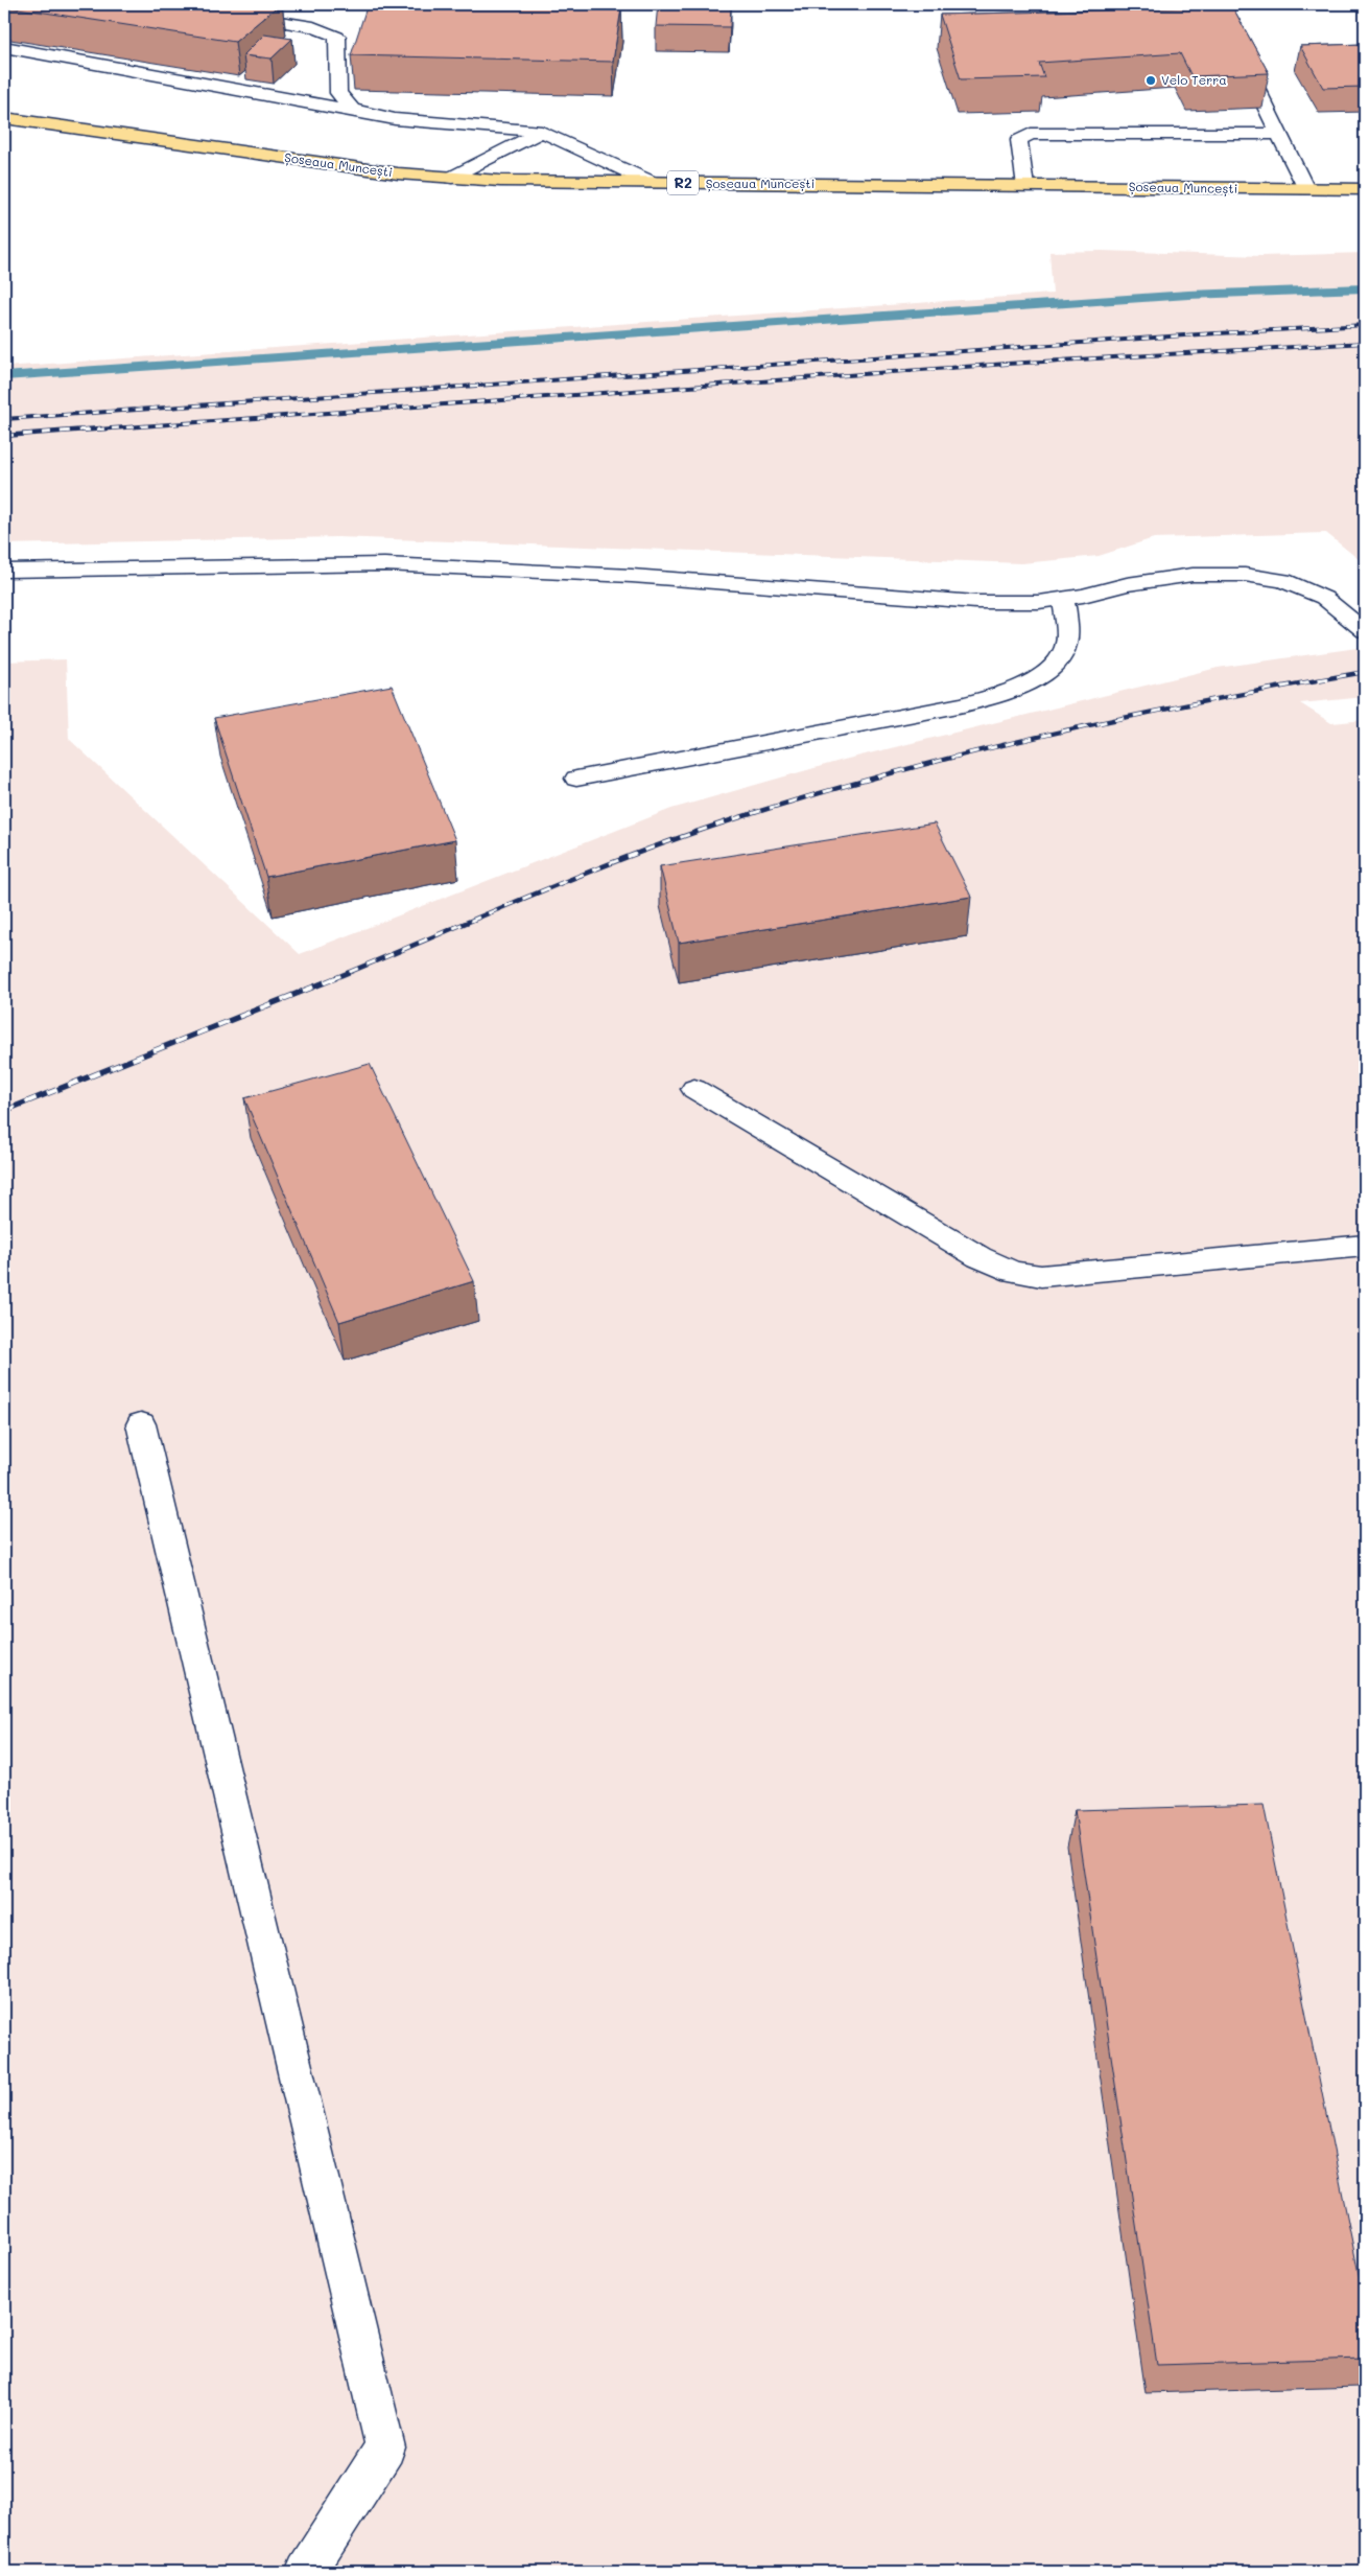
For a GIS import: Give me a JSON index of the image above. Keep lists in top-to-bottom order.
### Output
{
  "streets": {
    "main road": ["Șoseaua Muncești", "R2"]
  },
  "places": ["Velo Terra"]
}
